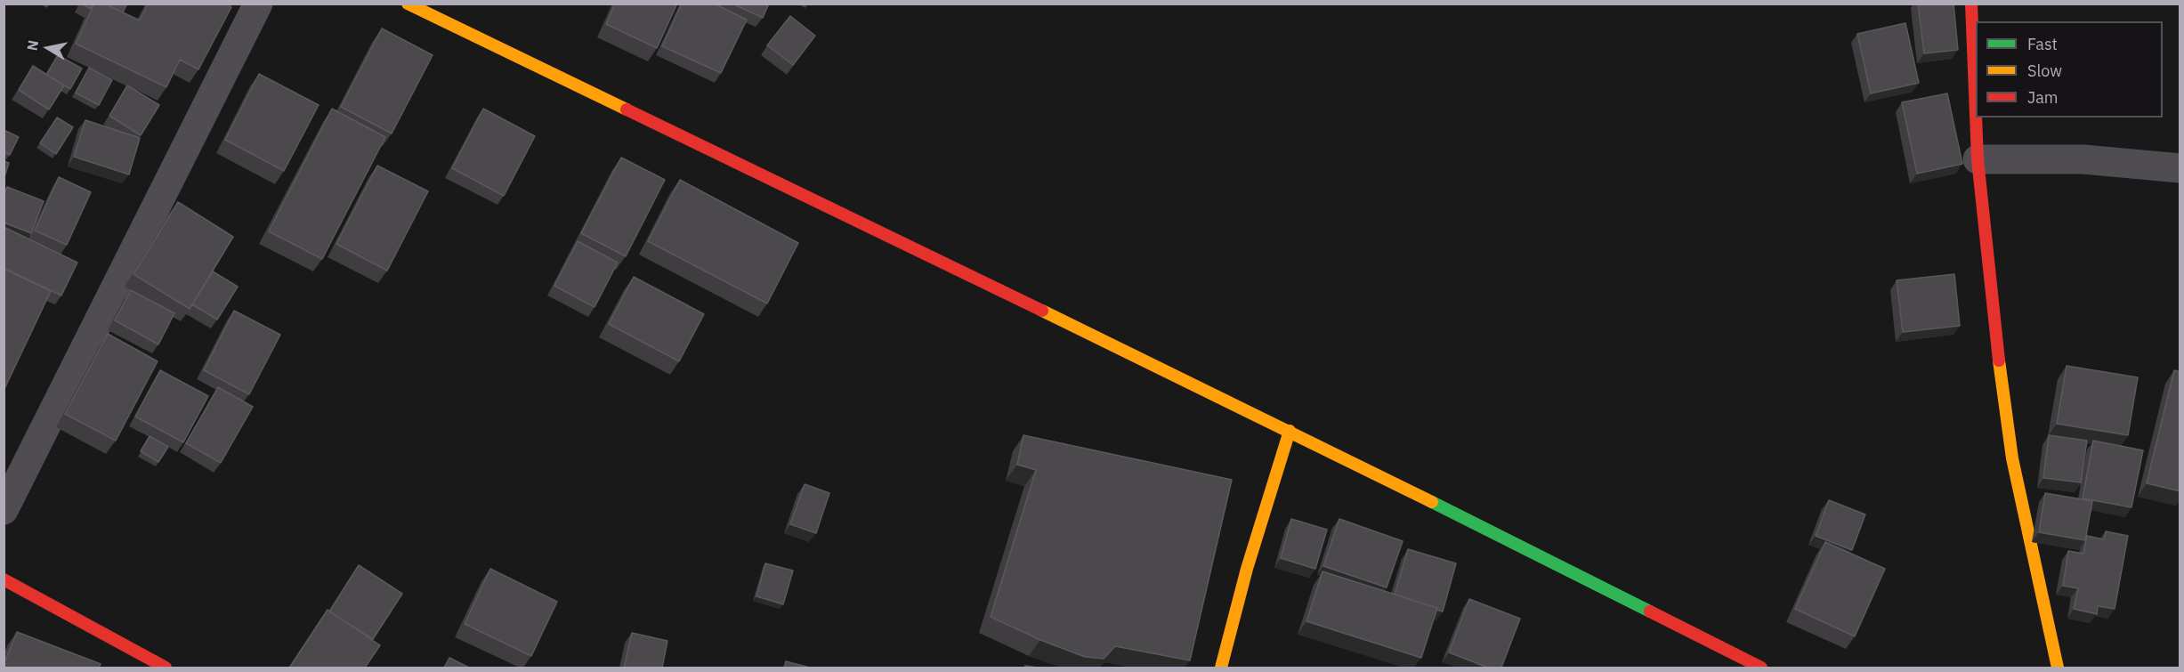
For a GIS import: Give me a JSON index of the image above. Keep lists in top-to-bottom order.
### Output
{
  "legend": ["Fast", "Slow", "Jam"],
  "north": "left"
}
